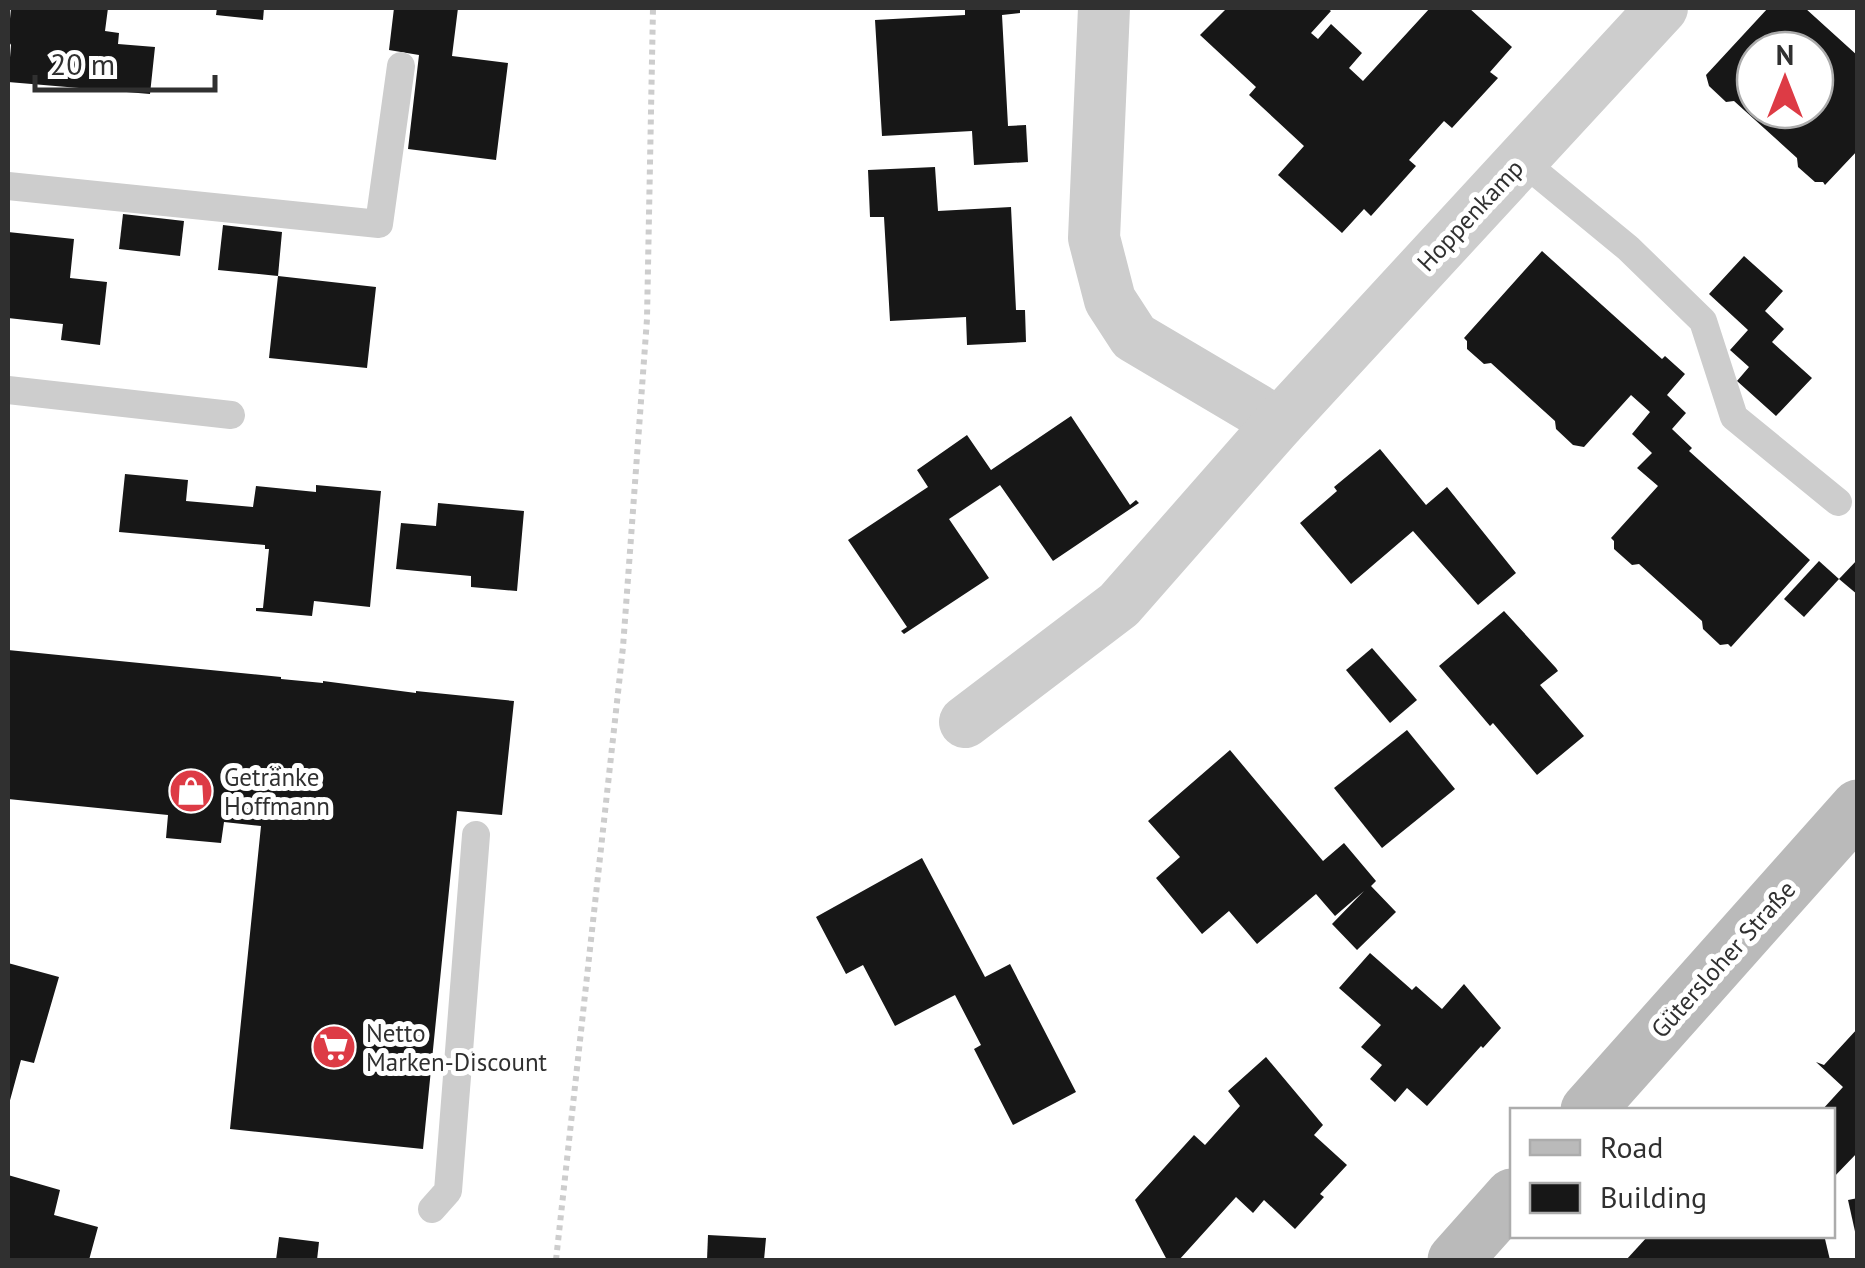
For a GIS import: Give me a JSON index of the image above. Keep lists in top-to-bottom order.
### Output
{
  "streets": {
    "main road": ["Gütersloher Straße"],
    "street": ["Hoppenkamp"]
  },
  "places": {
    "shop": ["Getränke Hoffmann"],
    "supermarket": ["Netto Marken-Discount"]
  },
  "legend": ["Road", "Building"],
  "scale_bar": "20 m",
  "north": "top"
}
